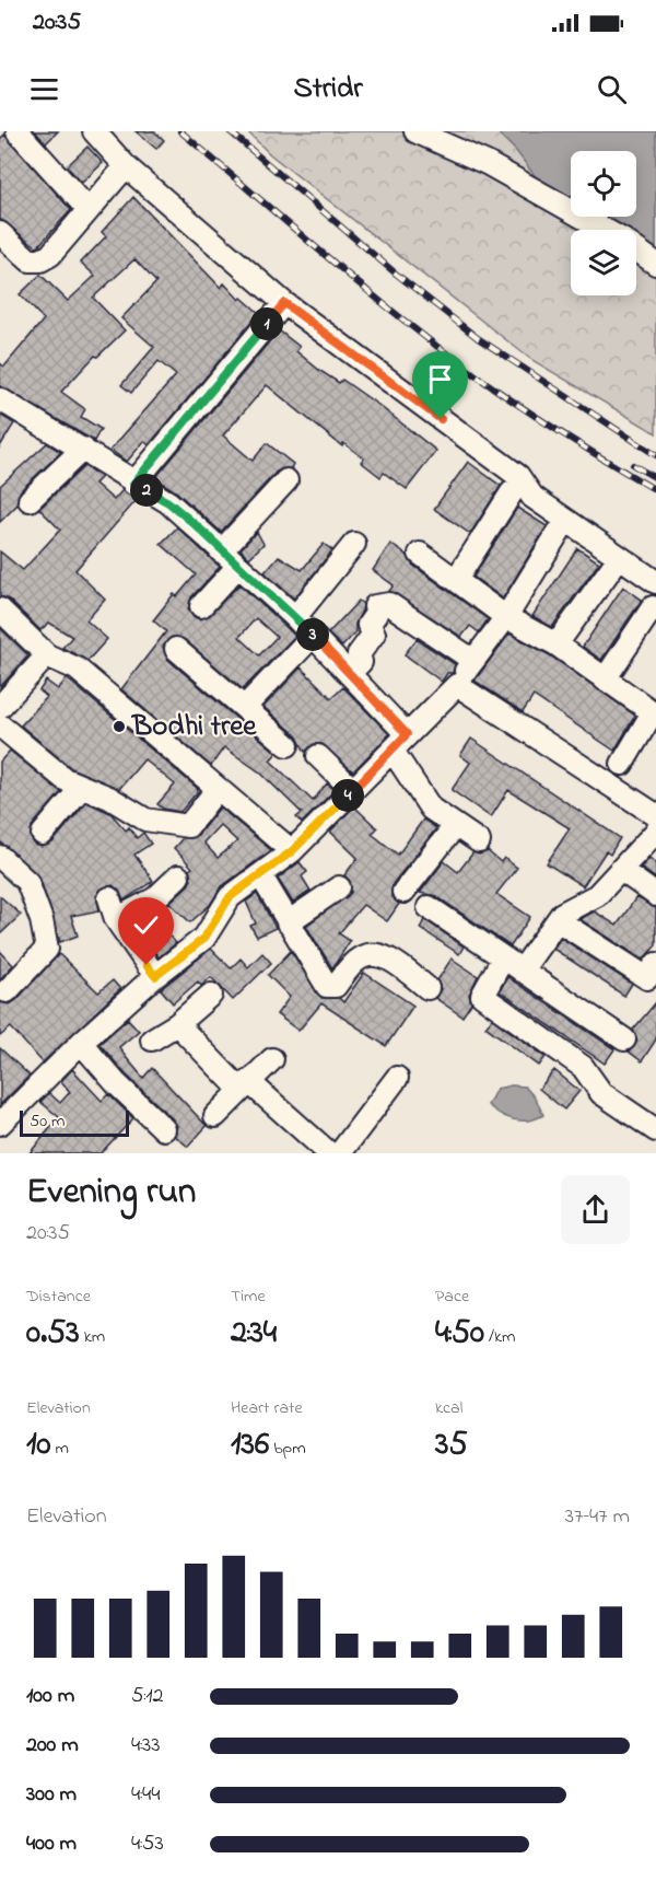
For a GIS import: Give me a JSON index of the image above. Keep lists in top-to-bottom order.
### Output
{
  "places": ["Bodhi tree"],
  "scale_bar": "50 m",
  "page": {
    "status": "20:35",
    "header": "Stridr",
    "pins": [
      "1",
      "2",
      "3",
      "4"
    ],
    "scale": "50 m",
    "heading": ["Evening run", "20:35"],
    "stats": [
      ["Distance", "0.53 km"],
      ["Time", "2:34"],
      ["Pace", "4:50 /km"],
      ["Elevation", "10 m"],
      ["Heart rate", "136 bpm"],
      ["kcal", "35"]
    ],
    "chart": ["Elevation", "37–47 m"],
    "list": [
      {
        "name": "100 m",
        "note": "5:12"
      },
      {
        "name": "200 m",
        "note": "4:33"
      },
      {
        "name": "300 m",
        "note": "4:44"
      },
      {
        "name": "400 m",
        "note": "4:53"
      }
    ]
  }
}
